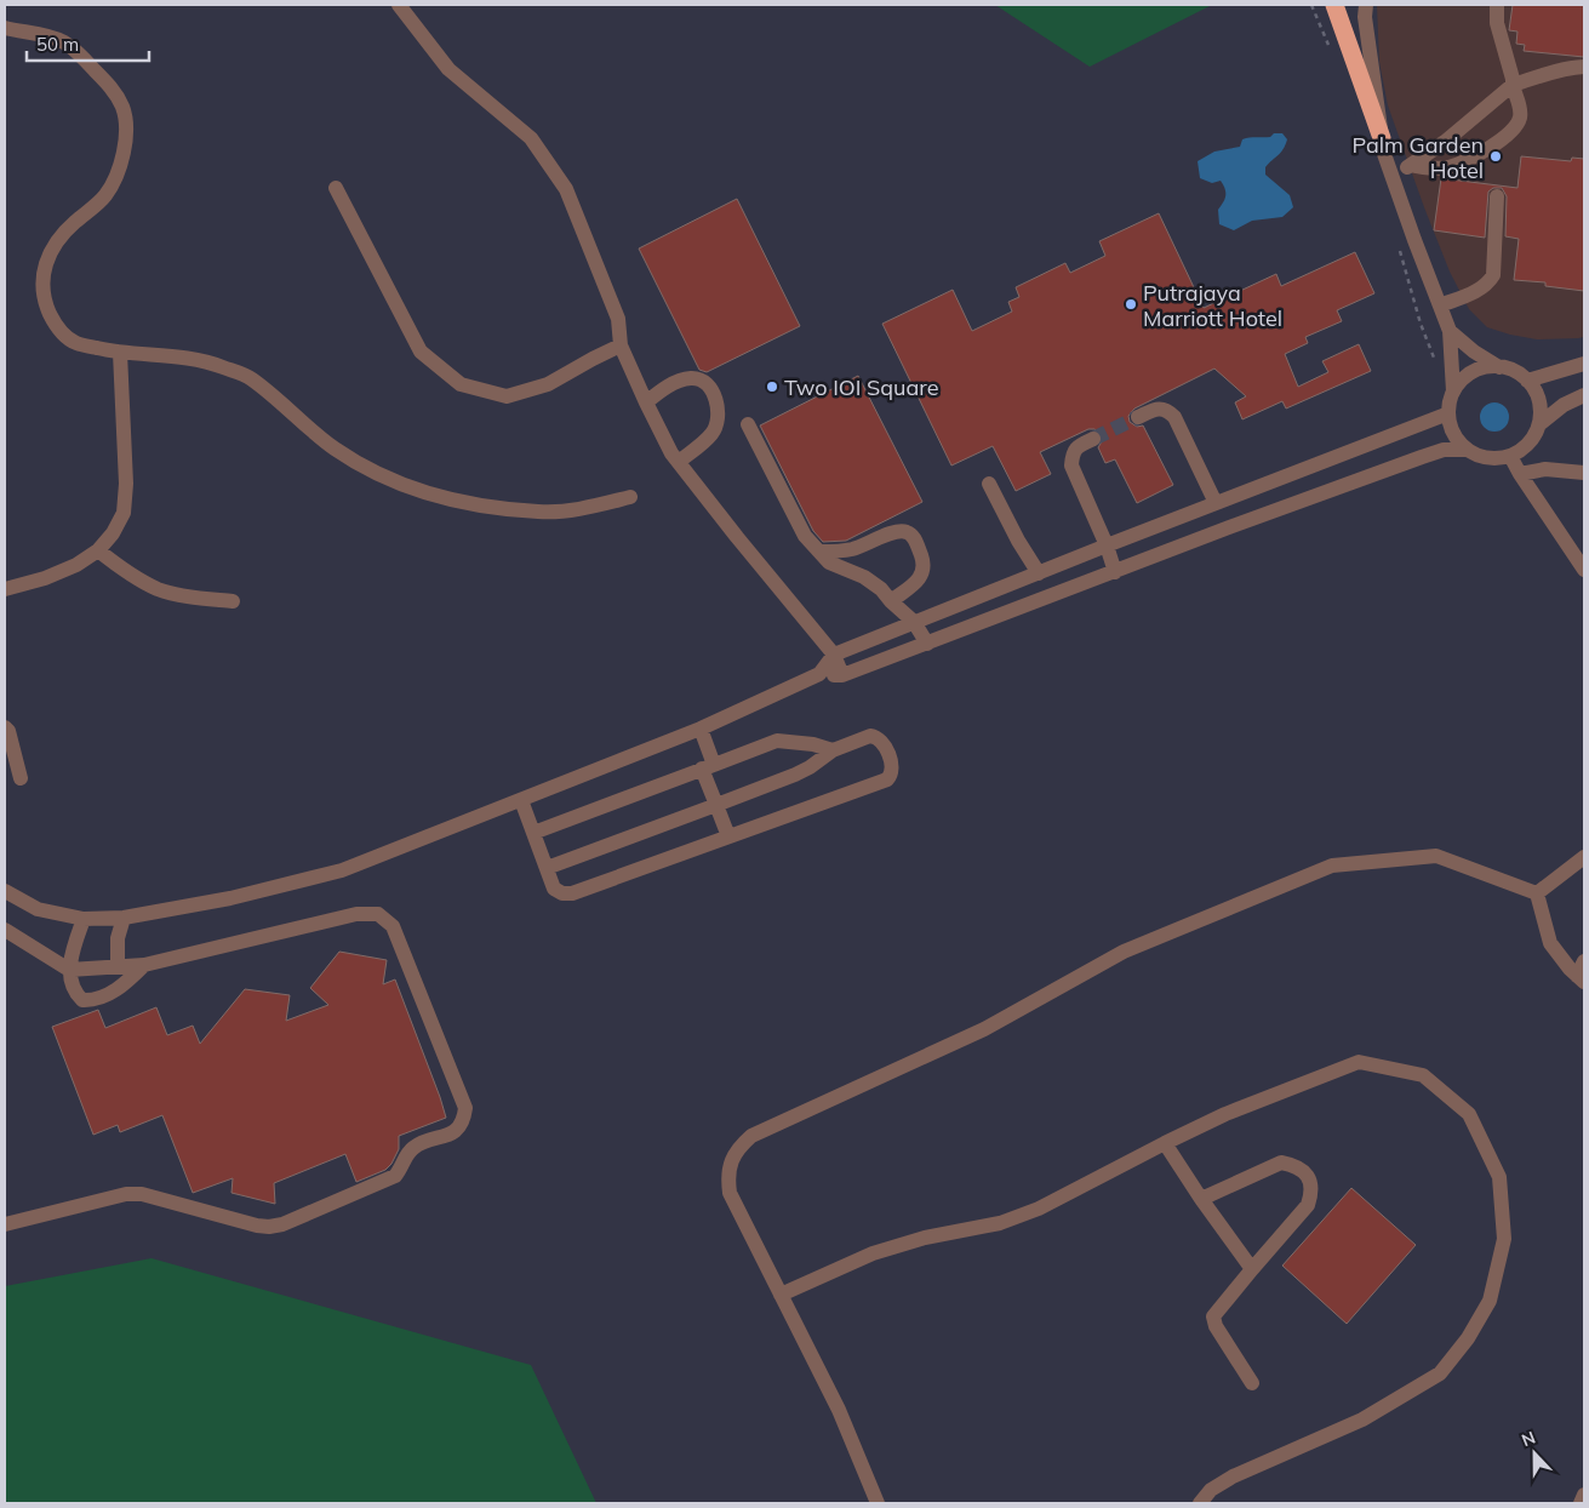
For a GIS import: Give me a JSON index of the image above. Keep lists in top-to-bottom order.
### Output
{
  "places": ["Palm Garden Hotel", "Putrajaya Marriott Hotel", "Two IOI Square"],
  "scale_bar": "50 m",
  "north": "top"
}
